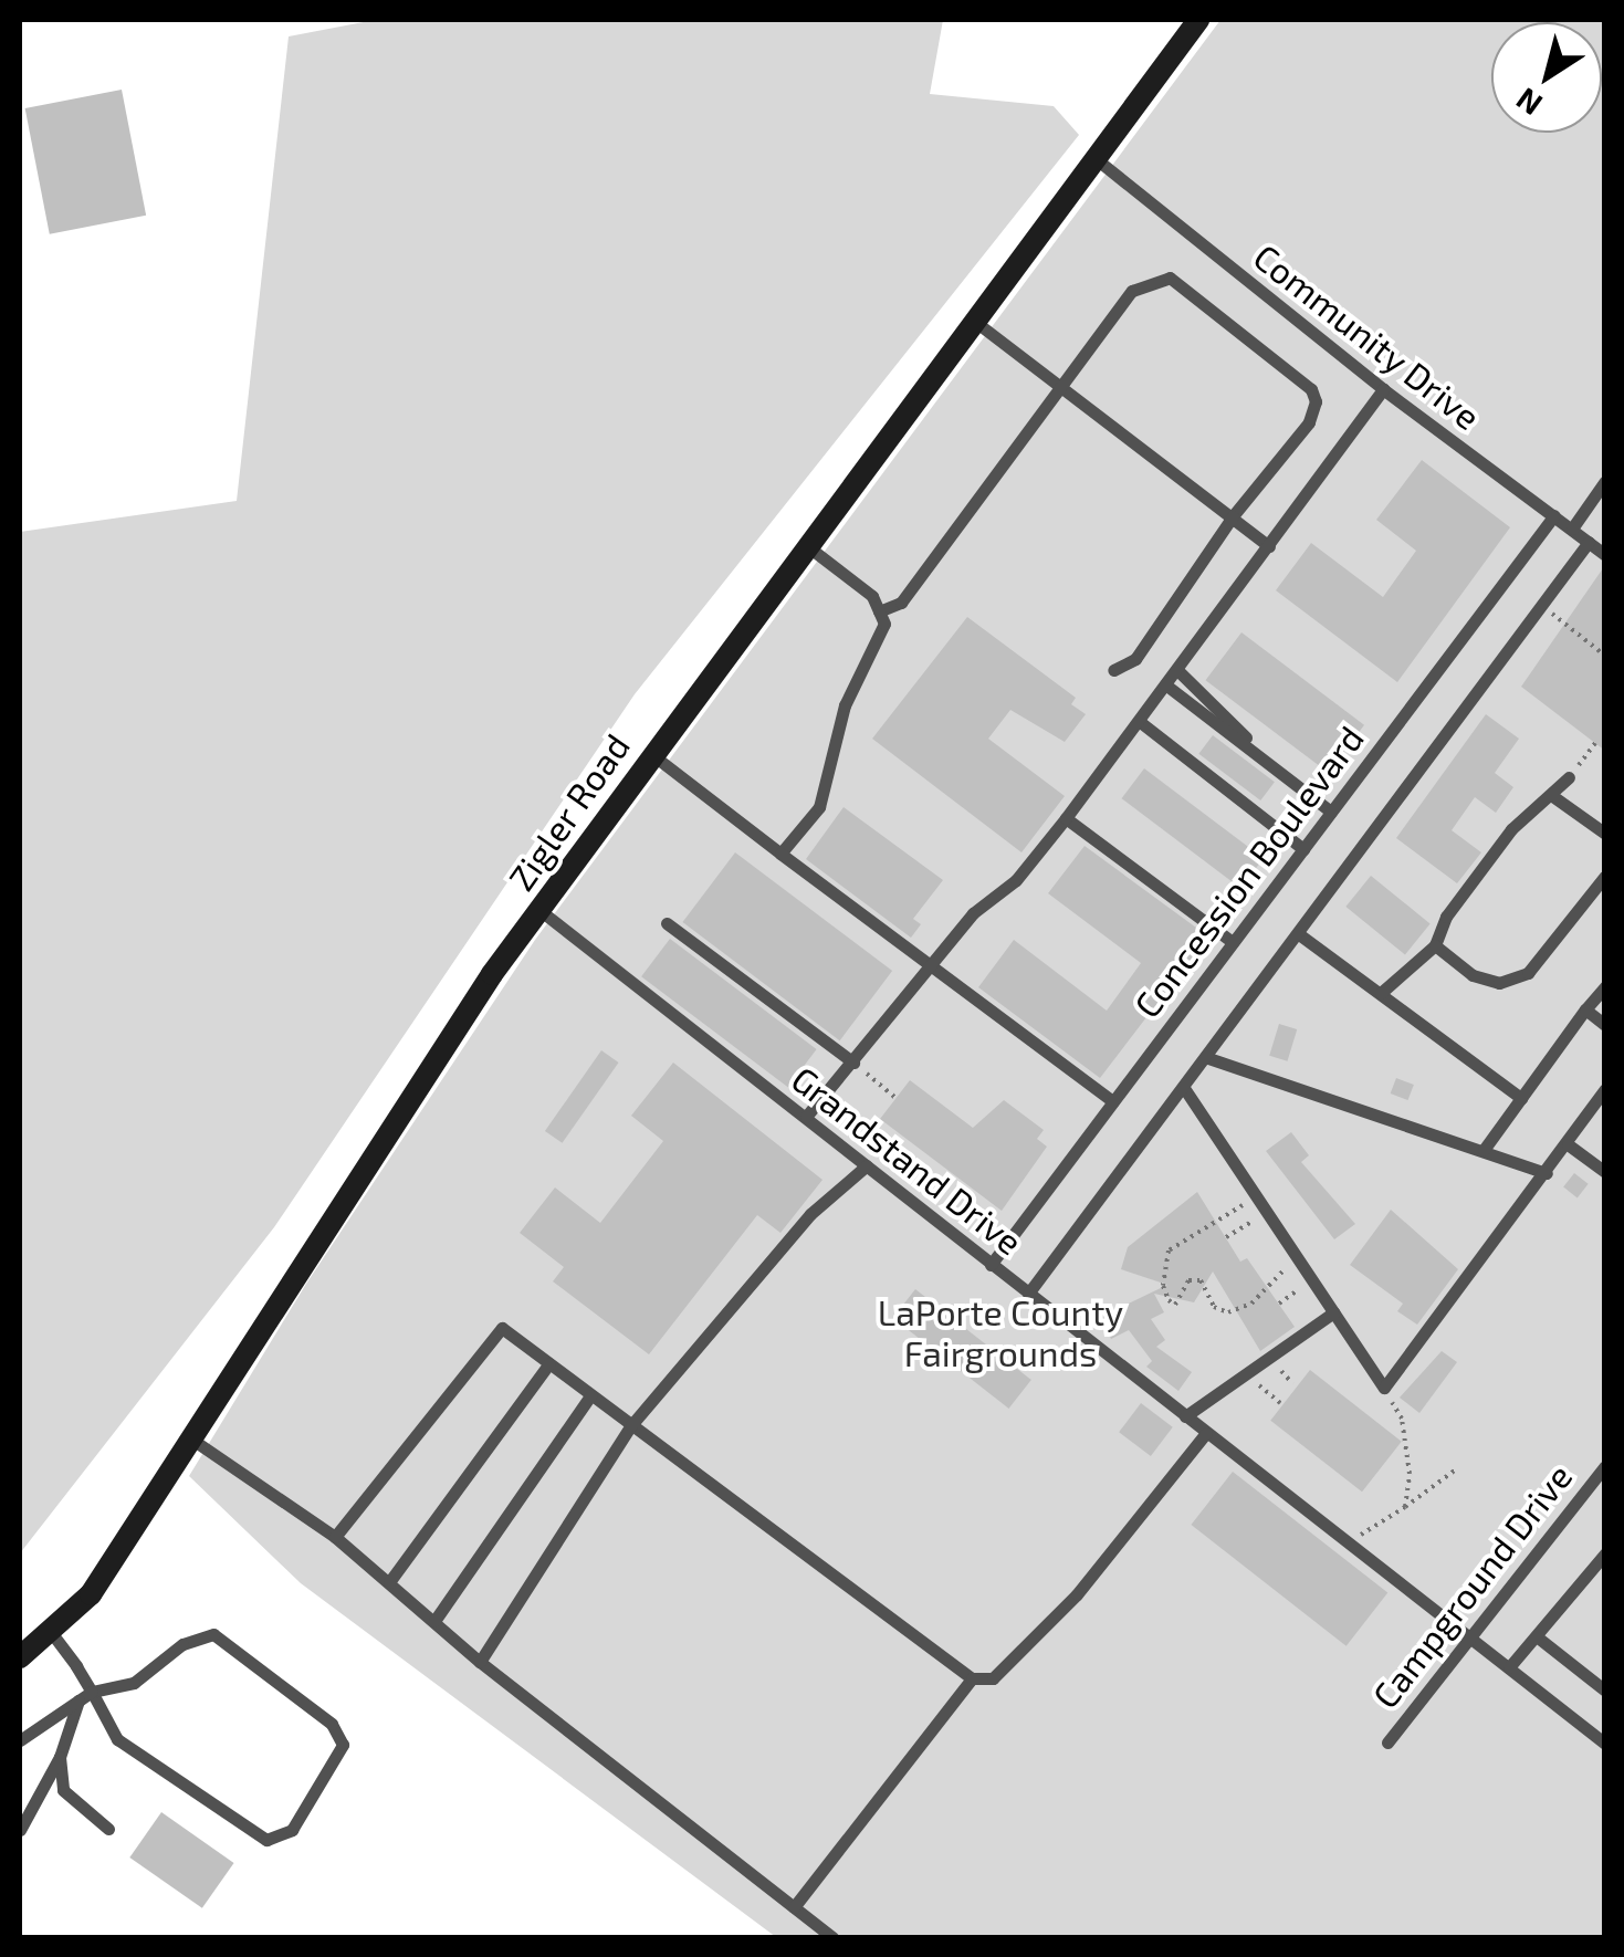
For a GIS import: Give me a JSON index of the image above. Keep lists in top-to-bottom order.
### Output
{
  "streets": {
    "street": ["Zigler Road"],
    "lane": [
      "Community Drive",
      "Concession Boulevard",
      "Grandstand Drive",
      "Campground Drive"
    ]
  },
  "crossings": [
    ["Community Drive", "Zigler Road"],
    ["Community Drive", "Concession Boulevard"],
    ["Zigler Road", "Grandstand Drive"],
    ["Concession Boulevard", "Grandstand Drive"],
    ["Grandstand Drive", "Campground Drive"]
  ],
  "parks": ["LaPorte County Fairgrounds"],
  "north": "bottom left"
}
